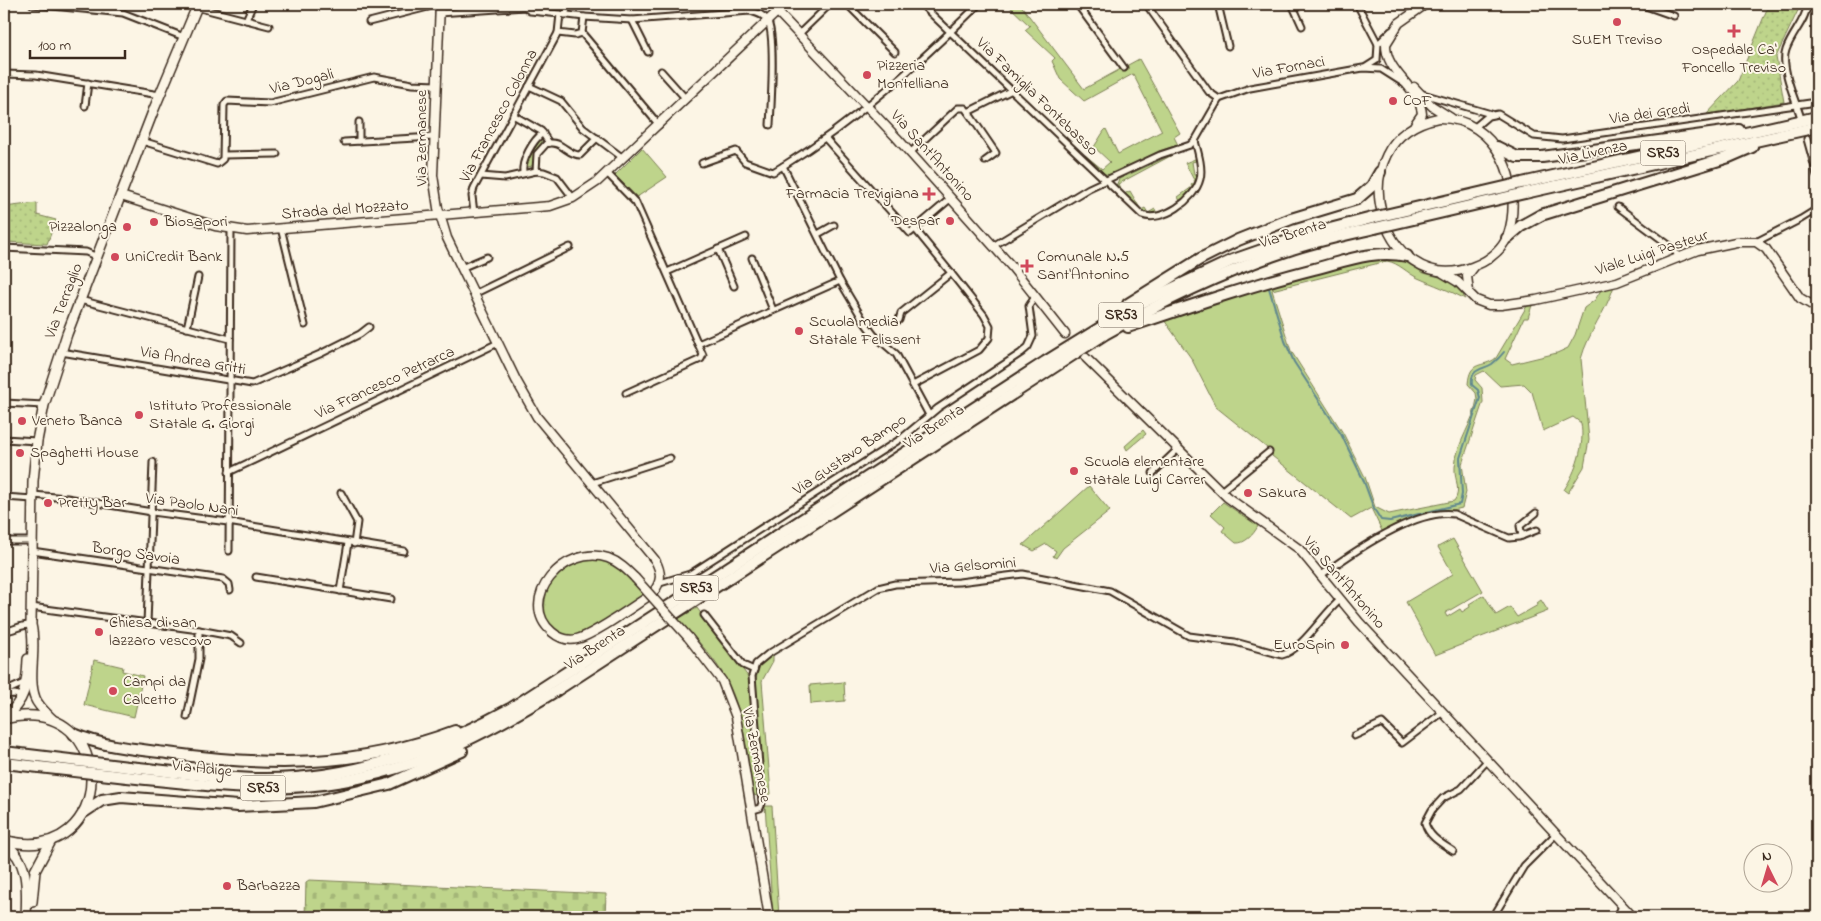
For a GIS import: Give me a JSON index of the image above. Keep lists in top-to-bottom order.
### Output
{
  "streets": {
    "highway": [
      "Via Livenza",
      "SR53",
      "Via Brenta",
      "Via Adige"
    ],
    "main road": ["Via Terraglio"],
    "street": [
      "Via Fornaci",
      "Via Dogali",
      "Via Famiglia Fontebasso",
      "Via dei Gredi",
      "Via Francesco Colonna",
      "Via Zermanese",
      "Via Sant'Antonino",
      "Strada del Mozzato",
      "Viale Luigi Pasteur",
      "Via Andrea Gritti",
      "Via Francesco Petrarca",
      "Via Gustavo Bampo",
      "Via Paolo Nani",
      "Borgo Savoia",
      "Via Gelsomini"
    ]
  },
  "crossings": [
    ["Via Dogali", "Via Zermanese"],
    ["Via Francesco Colonna", "Strada del Mozzato"],
    ["Via Zermanese", "Strada del Mozzato"],
    ["Via Zermanese", "Via Francesco Petrarca"],
    ["Via Zermanese", "Via Gustavo Bampo"],
    ["Via Livenza", "Via Brenta"],
    ["Via Sant'Antonino", "Strada del Mozzato"],
    ["Via Sant'Antonino", "Via Gustavo Bampo"],
    ["Via Sant'Antonino", "Via Gelsomini"],
    ["Strada del Mozzato", "Via Terraglio"],
    ["Via Brenta", "Via Adige"],
    ["Via Terraglio", "Via Andrea Gritti"],
    ["Via Terraglio", "Via Paolo Nani"],
    ["Via Terraglio", "Borgo Savoia"]
  ],
  "places": {
    "other": [
      "SUEM Treviso",
      "Pizzeria Montelliana",
      "COF",
      "Despar",
      "Biosapori",
      "Pizzalonga",
      "UniCredit Bank",
      "Scuola media Statale Felissent",
      "Istituto Professionale Statale G. Giorgi",
      "Veneto Banca",
      "Spaghetti House",
      "Scuola elementare statale Luigi Carrer",
      "Sakura",
      "Pretty Bar",
      "Chiesa di san lazzaro vescovo",
      "EuroSpin",
      "Campi da Calcetto",
      "Barbazza"
    ],
    "health": ["Ospedale Ca' Foncello Treviso", "Farmacia Trevigiana", "Comunale N.5 Sant'Antonino"]
  },
  "scale_bar": "100 m",
  "north": "top"
}
